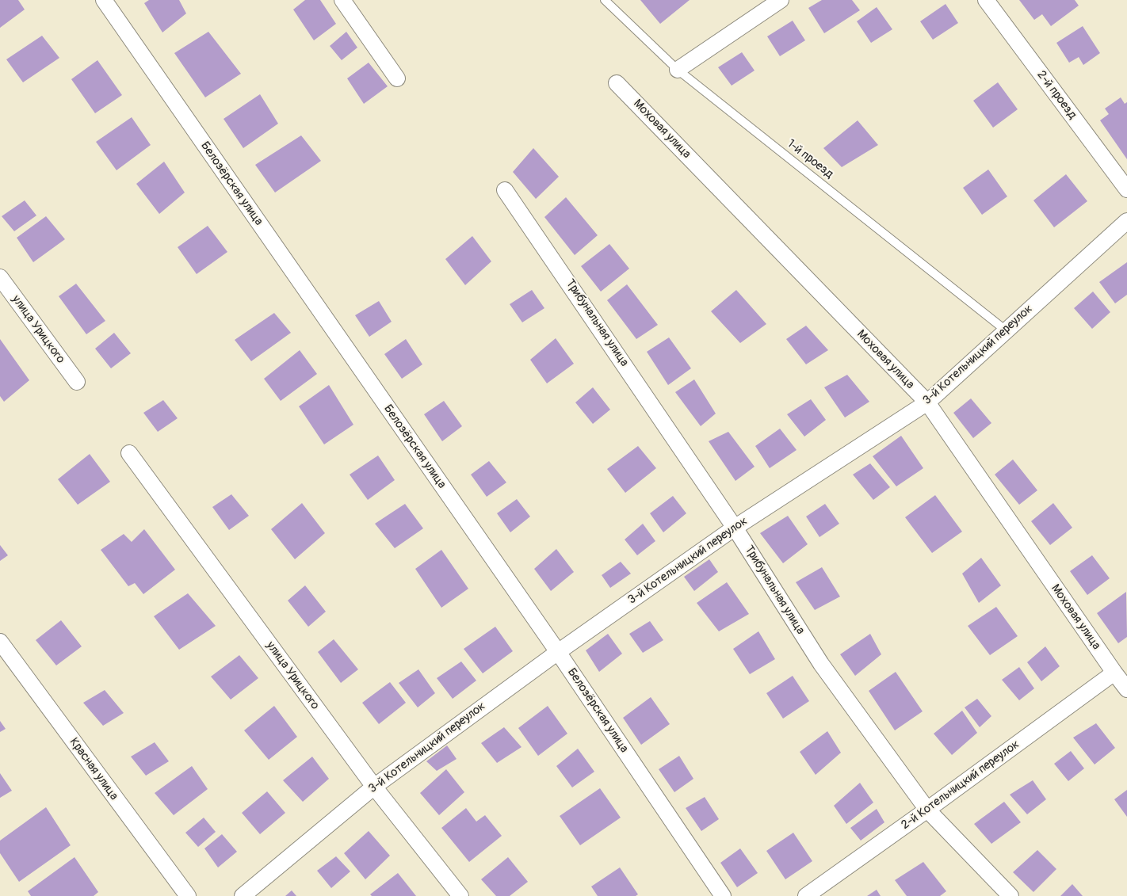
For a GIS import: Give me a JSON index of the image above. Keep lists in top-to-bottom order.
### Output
{
  "streets": {
    "street": [
      "2-й проезд",
      "Моховая улица",
      "Белозёрская улица",
      "Трибунальная улица",
      "улица Урицкого",
      "3-й Котельницкий переулок",
      "Красная улица",
      "2-й Котельницкий переулок"
    ],
    "lane": ["1-й проезд"]
  },
  "crossings": [
    ["Моховая улица", "3-й Котельницкий переулок"],
    ["Моховая улица", "2-й Котельницкий переулок"],
    ["1-й проезд", "3-й Котельницкий переулок"],
    ["Белозёрская улица", "3-й Котельницкий переулок"],
    ["Трибунальная улица", "3-й Котельницкий переулок"],
    ["Трибунальная улица", "2-й Котельницкий переулок"],
    ["улица Урицкого", "3-й Котельницкий переулок"]
  ]
}
